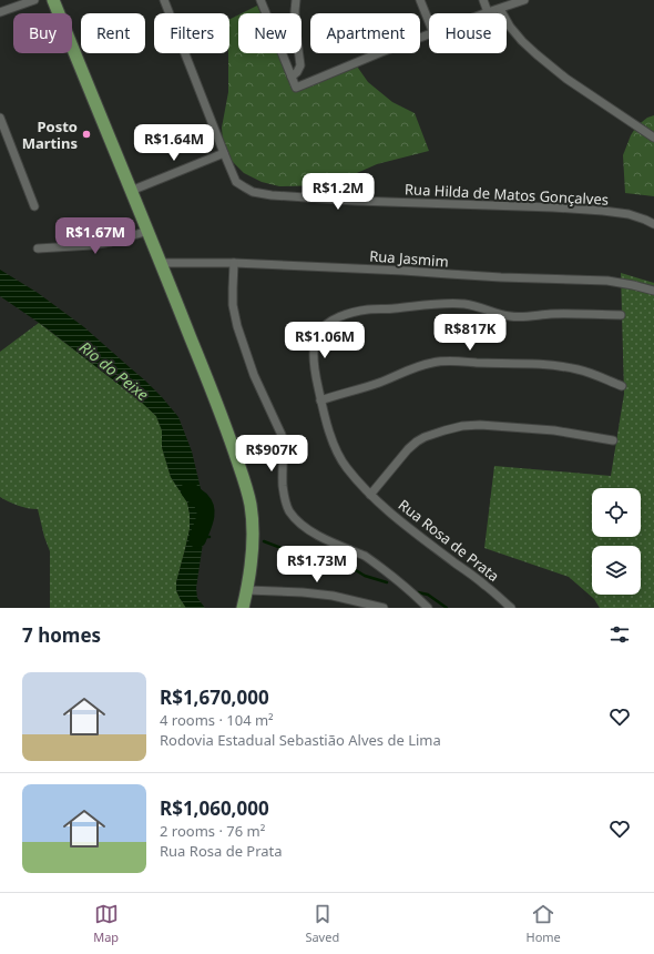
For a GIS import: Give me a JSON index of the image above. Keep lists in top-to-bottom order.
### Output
{
  "streets": {
    "street": ["Rua Hilda de Matos Gonçalves", "Rua Jasmim", "Rua Rosa de Prata"]
  },
  "water": ["Rio do Peixe"],
  "places": ["Posto Martins"],
  "page": {
    "chip": [
      "Buy",
      "Rent",
      "Filters",
      "New",
      "Apartment",
      "House"
    ],
    "price": [
      "R$1.64M",
      "R$1.2M",
      "R$1.67M",
      "R$817K",
      "R$1.06M",
      "R$907K",
      "R$1.73M"
    ],
    "heading": "7 homes",
    "list": [
      {
        "name": "R$1,670,000",
        "note": "4 rooms · 104 m² · Rodovia Estadual Sebastião Alves de Lima"
      },
      {
        "name": "R$1,060,000",
        "note": "2 rooms · 76 m² · Rua Rosa de Prata"
      }
    ],
    "tabs": ["Map", "Saved", "Home"]
  }
}
